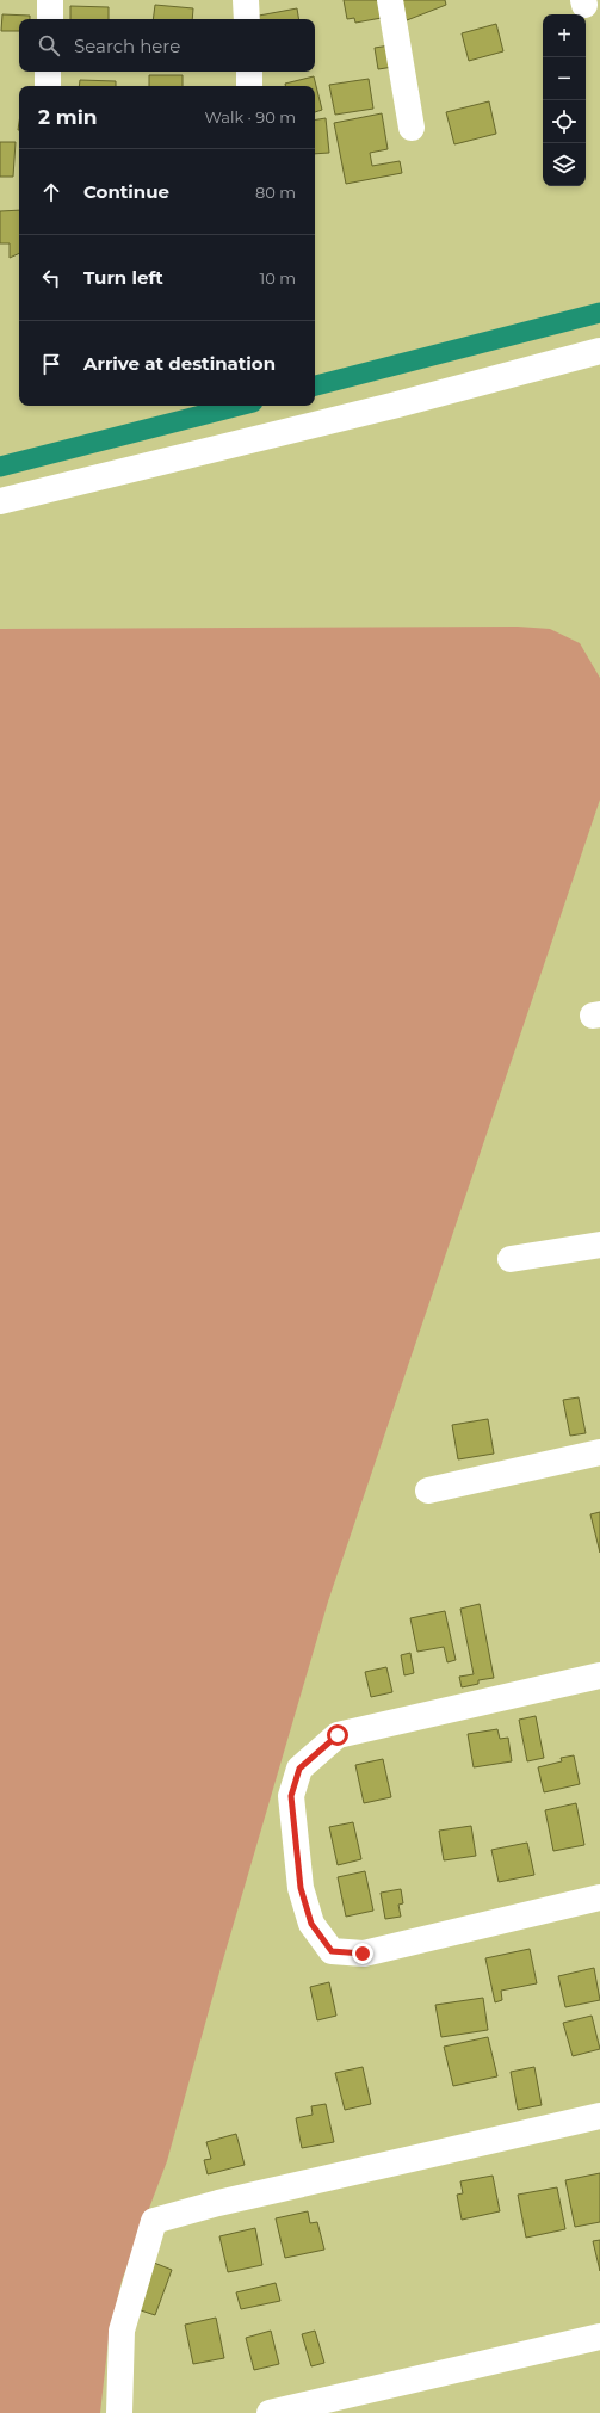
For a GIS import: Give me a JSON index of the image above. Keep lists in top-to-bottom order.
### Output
{
  "page": {
    "map_buttons": ["+", "−"],
    "search": "Search here",
    "heading": ["2 min", "Walk · 90 m"],
    "list": [
      ["Continue", "80 m"],
      ["Turn left", "10 m"],
      "Arrive at destination"
    ]
  }
}
